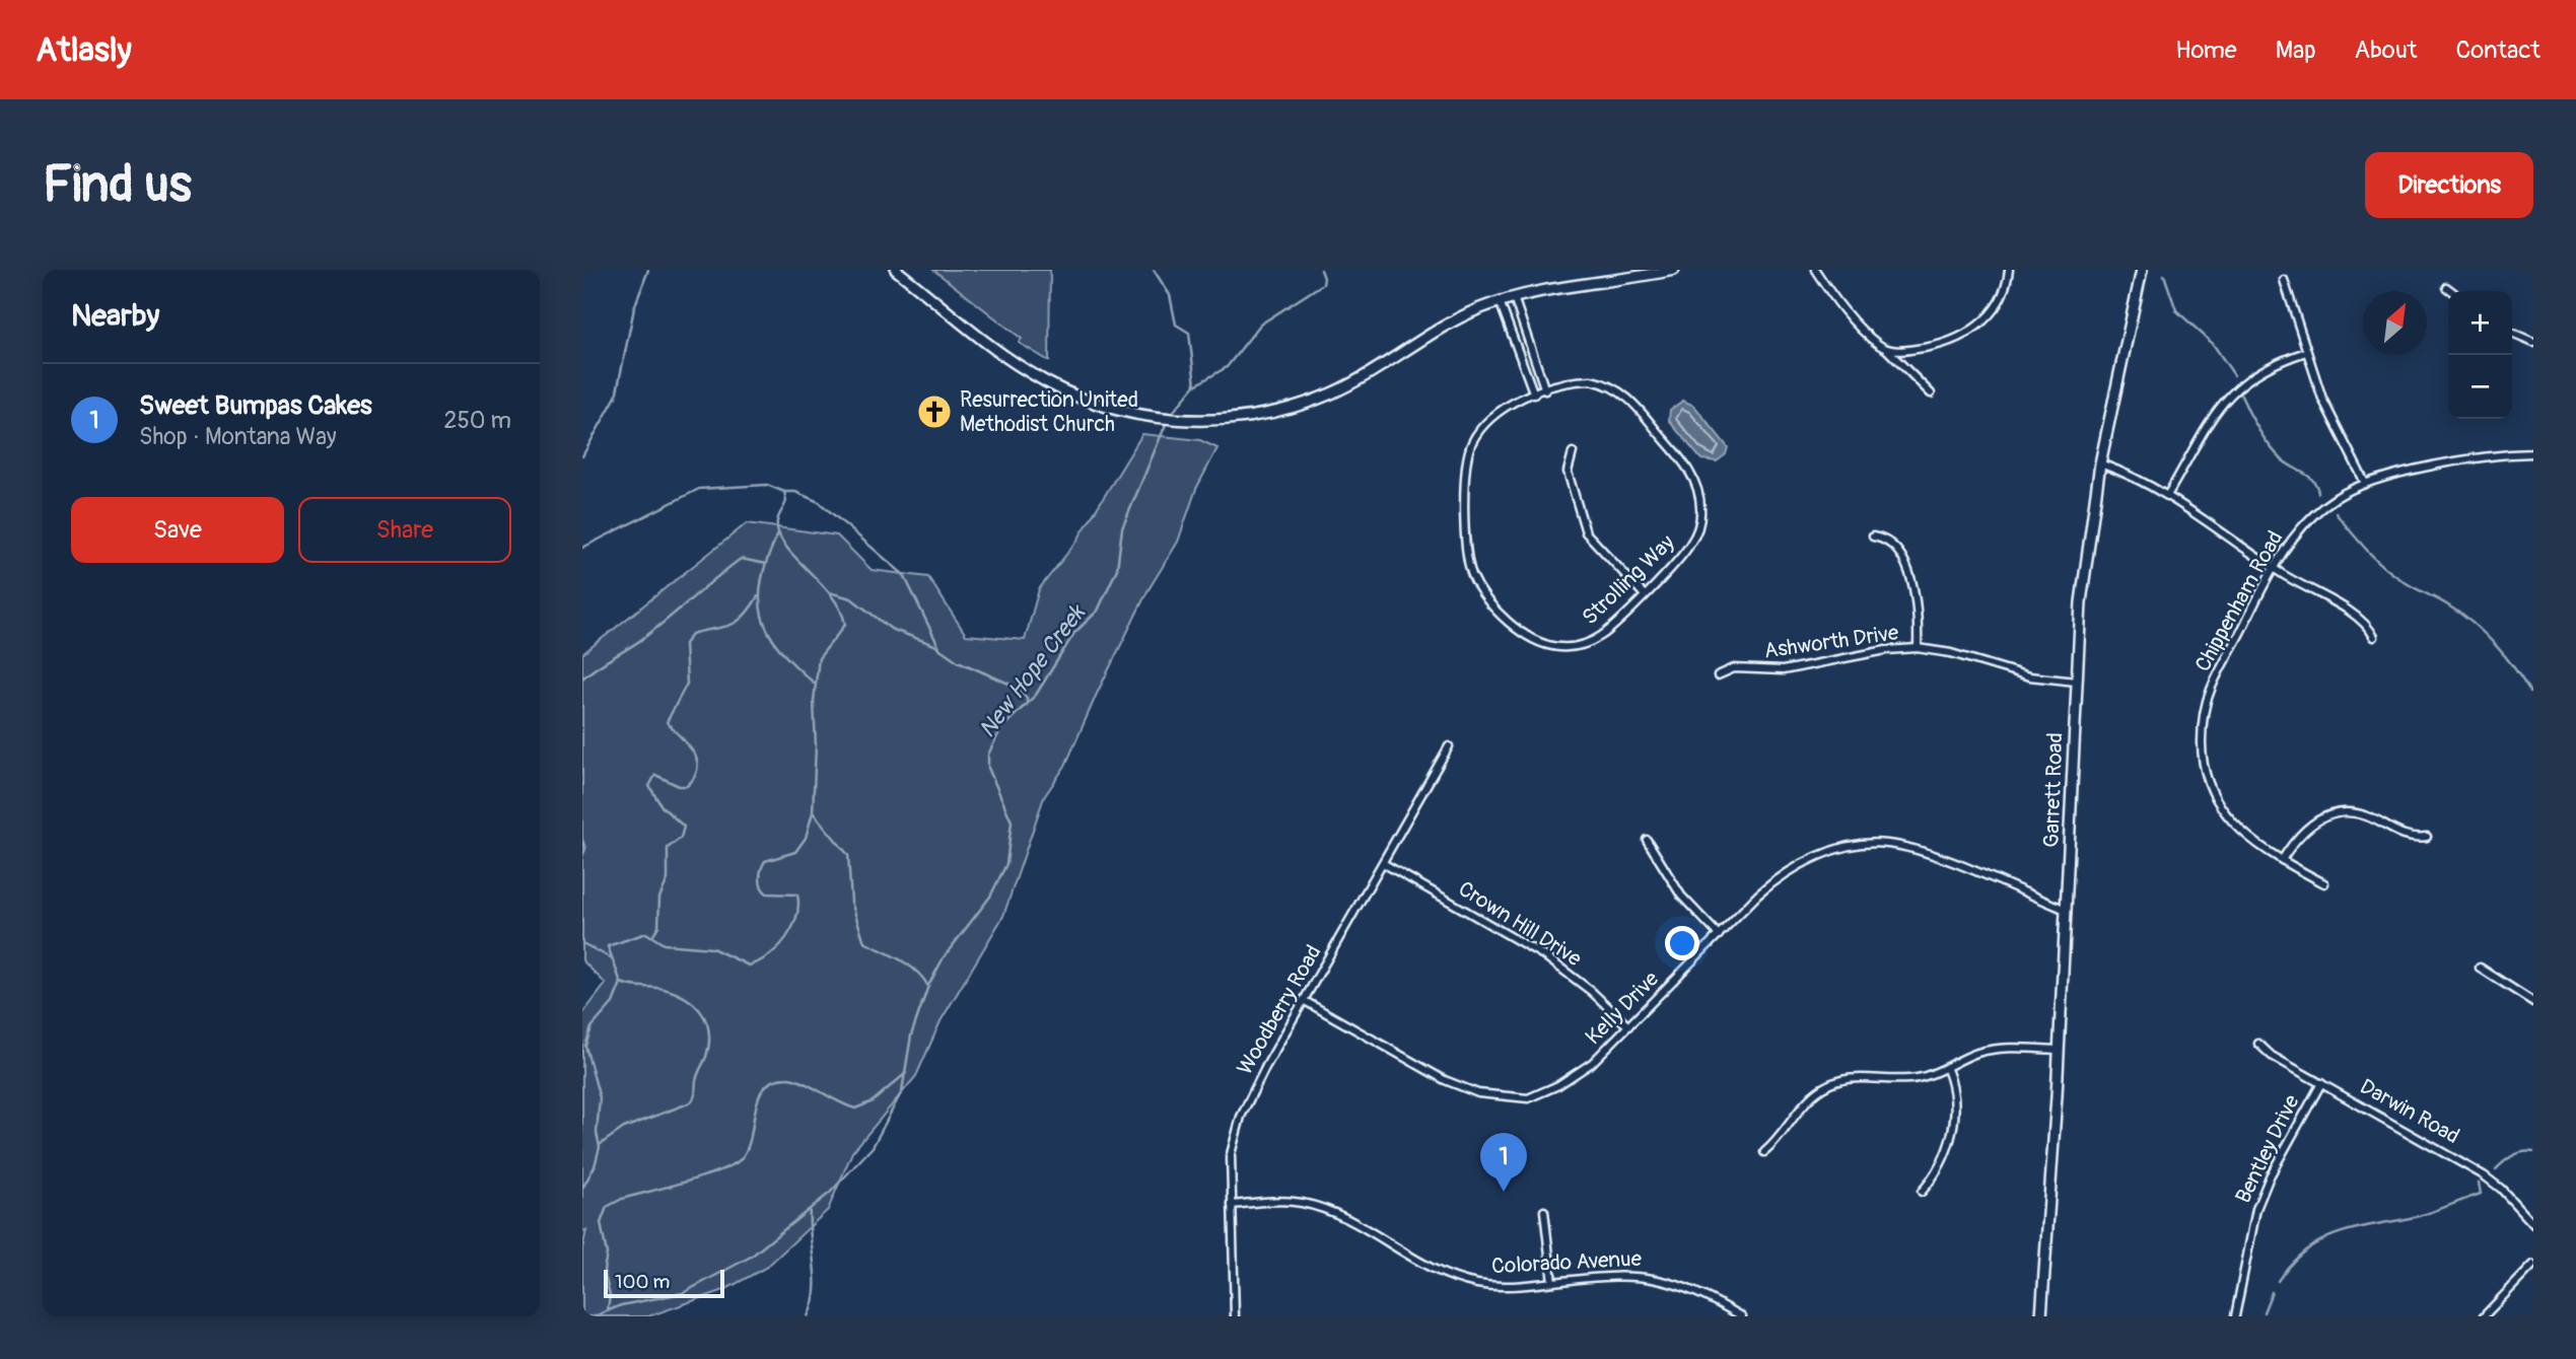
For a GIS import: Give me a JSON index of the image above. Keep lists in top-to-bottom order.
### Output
{
  "streets": {
    "street": [
      "Strolling Way",
      "Chippenham Road",
      "Ashworth Drive",
      "Garrett Road",
      "Crown Hill Drive",
      "Kelly Drive",
      "Woodberry Road",
      "Darwin Road",
      "Bentley Drive",
      "Colorado Avenue"
    ]
  },
  "crossings": [
    ["Ashworth Drive", "Garrett Road"],
    ["Garrett Road", "Kelly Drive"],
    ["Crown Hill Drive", "Kelly Drive"],
    ["Crown Hill Drive", "Woodberry Road"],
    ["Kelly Drive", "Woodberry Road"],
    ["Woodberry Road", "Colorado Avenue"],
    ["Darwin Road", "Bentley Drive"]
  ],
  "water": ["New Hope Creek"],
  "places": {
    "church": ["Resurrection United Methodist Church"]
  },
  "scale_bar": "100 m",
  "north": "top right",
  "page": {
    "header": "Atlasly",
    "nav": [
      "Home",
      "Map",
      "About",
      "Contact"
    ],
    "buttons": [
      "Directions",
      ["Save", "Share"]
    ],
    "title": "Find us",
    "heading": "Nearby",
    "map_buttons": ["+", "−"],
    "list": [
      {
        "mark": "1",
        "name": "Sweet Bumpas Cakes",
        "note": "Shop · Montana Way",
        "value": "250 m"
      }
    ],
    "pins": "1",
    "scale": "100 m"
  }
}
